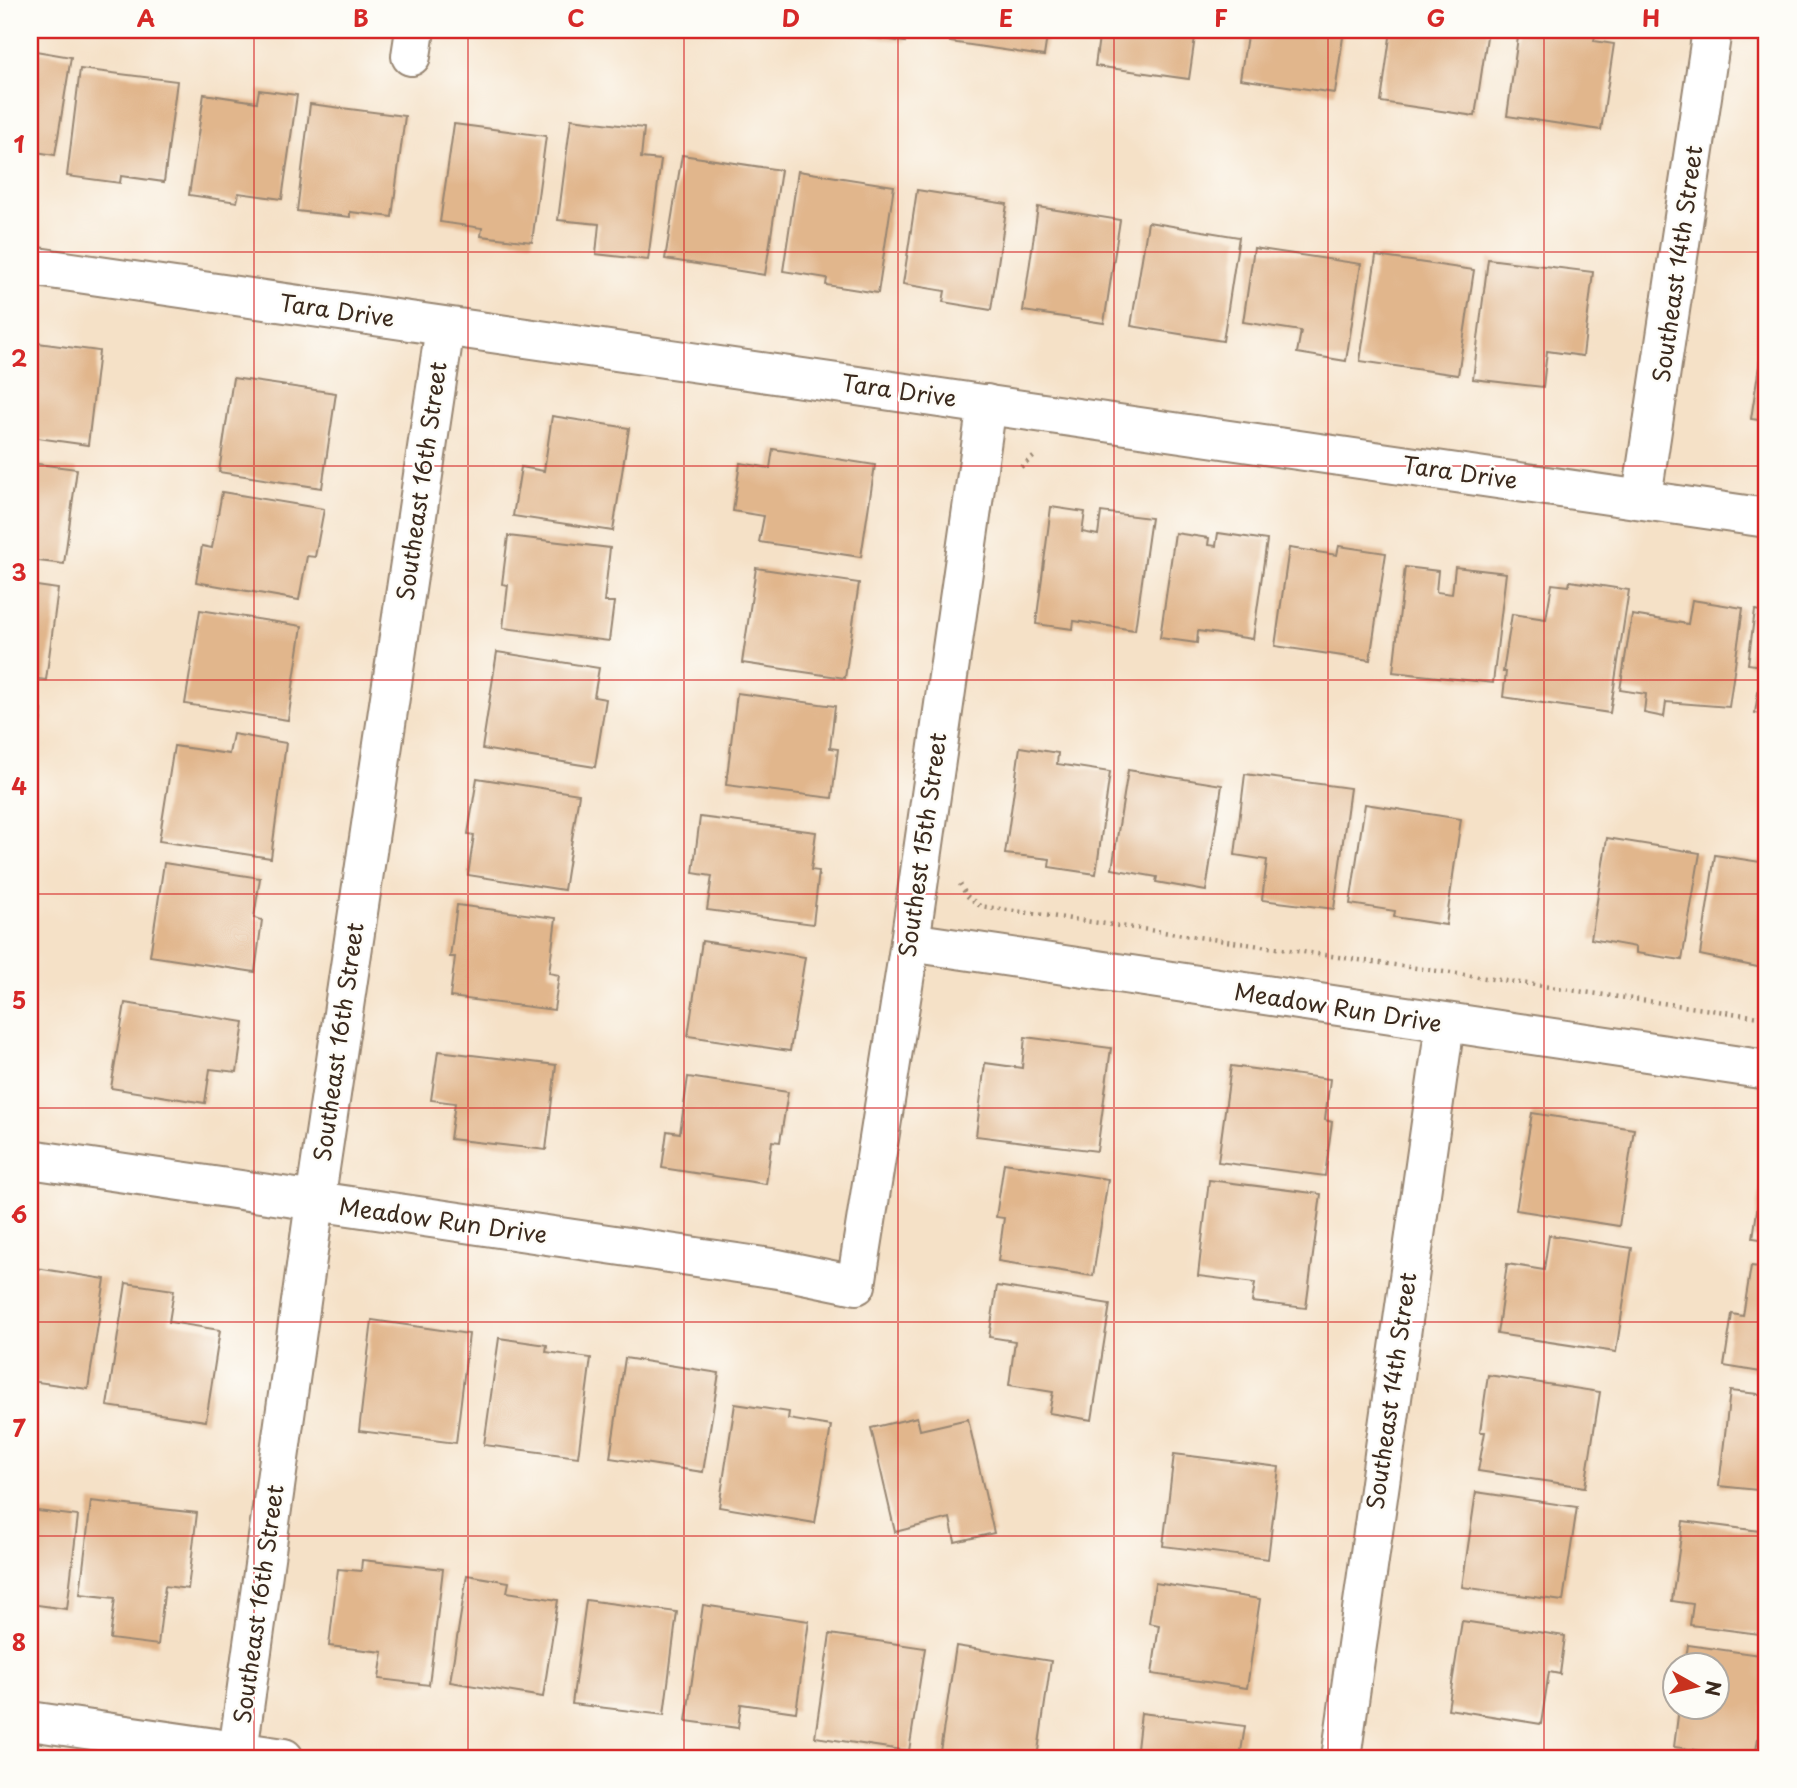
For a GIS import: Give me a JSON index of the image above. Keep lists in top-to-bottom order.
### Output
{
  "streets": {
    "street": [
      "Southeast 14th Street",
      "Tara Drive",
      "Southeast 16th Street",
      "Southest 15th Street",
      "Meadow Run Drive"
    ]
  },
  "crossings": [
    ["Southeast 14th Street", "Tara Drive"],
    ["Southeast 14th Street", "Meadow Run Drive"],
    ["Tara Drive", "Southeast 16th Street"],
    ["Tara Drive", "Southest 15th Street"],
    ["Southeast 16th Street", "Meadow Run Drive"],
    ["Southest 15th Street", "Meadow Run Drive"]
  ],
  "north": "right",
  "grid": {
    "columns": [
      "A",
      "B",
      "C",
      "D",
      "E",
      "F",
      "G",
      "H"
    ],
    "rows": [
      "1",
      "2",
      "3",
      "4",
      "5",
      "6",
      "7",
      "8"
    ]
  }
}
